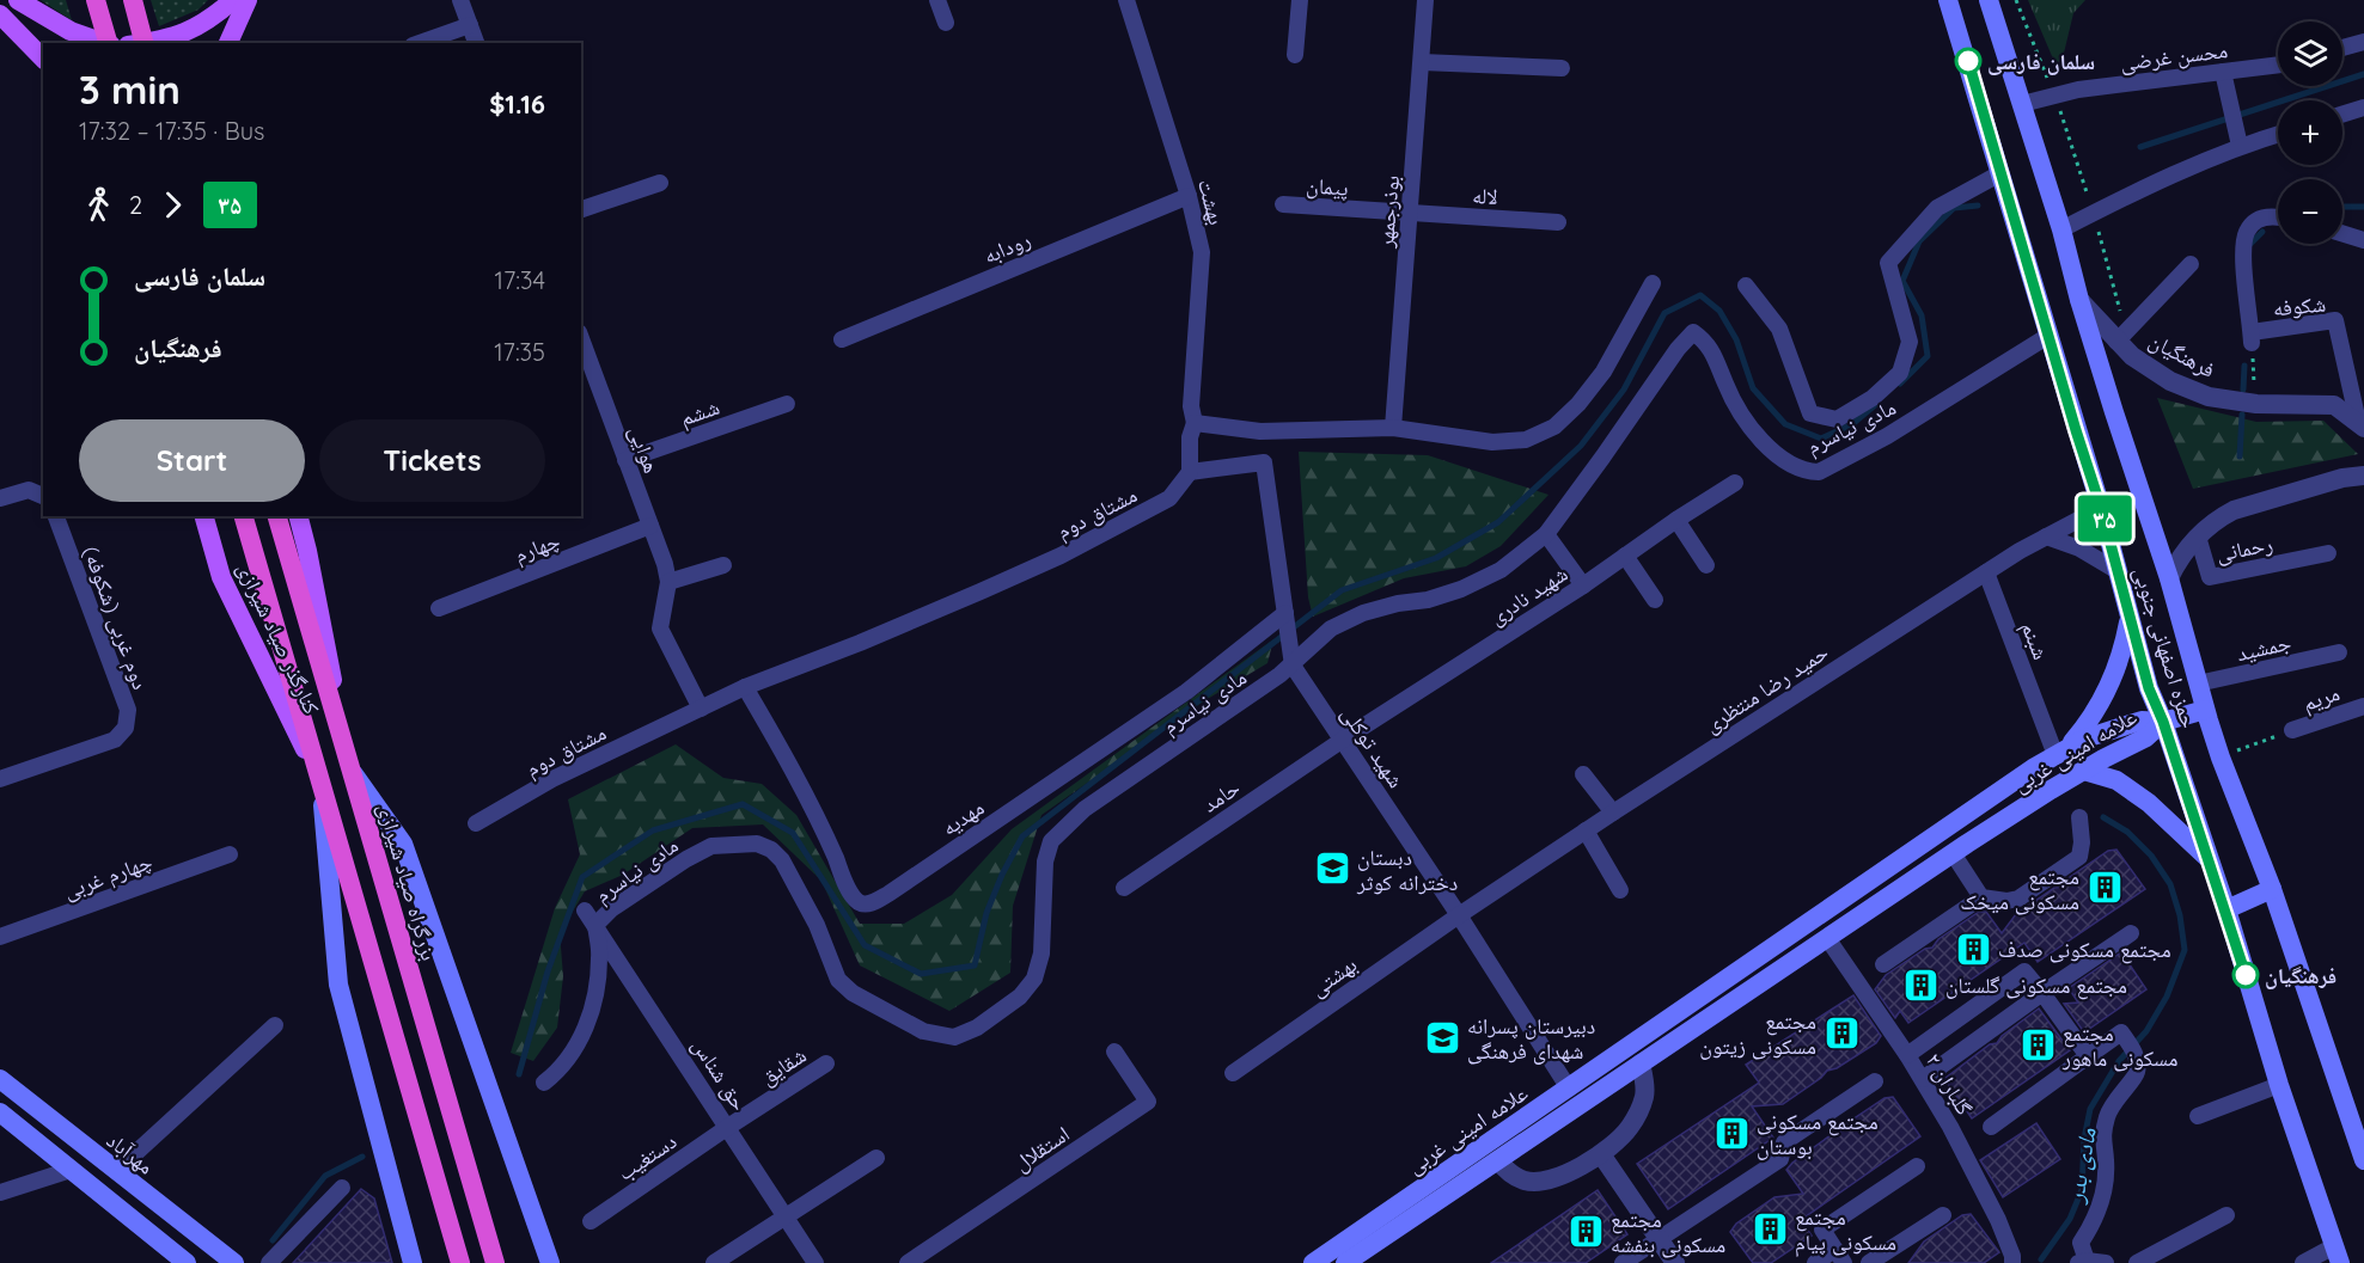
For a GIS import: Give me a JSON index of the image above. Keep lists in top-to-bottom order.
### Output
{
  "streets": {
    "highway": ["بزرگراه صیاد شیرازی"],
    "main road": [
      "کنارگذر صیاد شیرازی",
      "حمزه اصفهانی جنوبی",
      "علامه امینی غربی",
      "مهرآباد"
    ],
    "street": [
      "محسن غرضی",
      "پیمان",
      "لاله",
      "بهشت",
      "بوذرجمهر",
      "رودابه",
      "شکوفه",
      "فرهنگیان",
      "ششم",
      "مادی نیاسرم",
      "هوایی",
      "مشتاق دوم",
      "چهارم",
      "رحمانی",
      "شهید نادری",
      "دوم غربی (شکوفه)",
      "شبنم",
      "جمشید",
      "حمید رضا منتظری",
      "مریم",
      "شهید توکلی",
      "حامد",
      "مهدیه",
      "چهارم غربی",
      "بهشتی",
      "شقایق",
      "حق شناس",
      "گلباران ۲",
      "استقلال",
      "دستغیب"
    ]
  },
  "crossings": [
    ["محسن غرضی", "حمزه اصفهانی جنوبی"],
    ["پیمان", "لاله"],
    ["پیمان", "بوذرجمهر"],
    ["لاله", "بوذرجمهر"],
    ["بهشت", "رودابه"],
    ["شکوفه", "فرهنگیان"],
    ["فرهنگیان", "حمزه اصفهانی جنوبی"],
    ["ششم", "هوایی"],
    ["مادی نیاسرم", "حمزه اصفهانی جنوبی"],
    ["مادی نیاسرم", "شهید توکلی"],
    ["مادی نیاسرم", "حق شناس"],
    ["هوایی", "مشتاق دوم"],
    ["هوایی", "چهارم"],
    ["مشتاق دوم", "شهید توکلی"],
    ["مشتاق دوم", "مهدیه"],
    ["شهید نادری", "شهید توکلی"],
    ["شهید نادری", "حامد"],
    ["کنارگذر صیاد شیرازی", "بزرگراه صیاد شیرازی"],
    ["شبنم", "حمید رضا منتظری"],
    ["شبنم", "علامه امینی غربی"],
    ["حمزه اصفهانی جنوبی", "جمشید"],
    ["حمزه اصفهانی جنوبی", "حمید رضا منتظری"],
    ["حمزه اصفهانی جنوبی", "علامه امینی غربی"],
    ["حمید رضا منتظری", "شهید توکلی"],
    ["حمید رضا منتظری", "بهشتی"],
    ["شهید توکلی", "علامه امینی غربی"],
    ["شهید توکلی", "حامد"],
    ["شهید توکلی", "مهدیه"],
    ["شهید توکلی", "بهشتی"],
    ["علامه امینی غربی", "گلباران ۲"],
    ["شقایق", "حق شناس"],
    ["شقایق", "دستغیب"],
    ["حق شناس", "دستغیب"]
  ],
  "water": ["مادی بدر"],
  "places": {
    "other": ["سلمان فارسی", "فرهنگیان"],
    "school or university": ["دبستان دخترانه کوثر", "دبیرستان پسرانه شهدای فرهنگی"],
    "building": [
      "مجتمع مسکونی میخک",
      "مجتمع مسکونی صدف",
      "مجتمع مسکونی گلستان",
      "مجتمع مسکونی زیتون",
      "مجتمع مسکونی ماهور",
      "مجتمع مسکونی بوستان",
      "مجتمع مسکونی پیام",
      "مجتمع مسکونی بنفشه"
    ]
  },
  "lines": ["bus line ۳۵"],
  "page": {
    "on_map": "۳۵",
    "map_buttons": ["+", "−"],
    "heading": ["3 min", "17:32 – 17:35 · Bus", "$1.16"],
    "legs": ["2", "۳۵"],
    "list": [
      {
        "name": "سلمان فارسی",
        "value": "17:34"
      },
      {
        "name": "فرهنگیان",
        "value": "17:35"
      }
    ],
    "buttons": ["Start", "Tickets"]
  }
}
